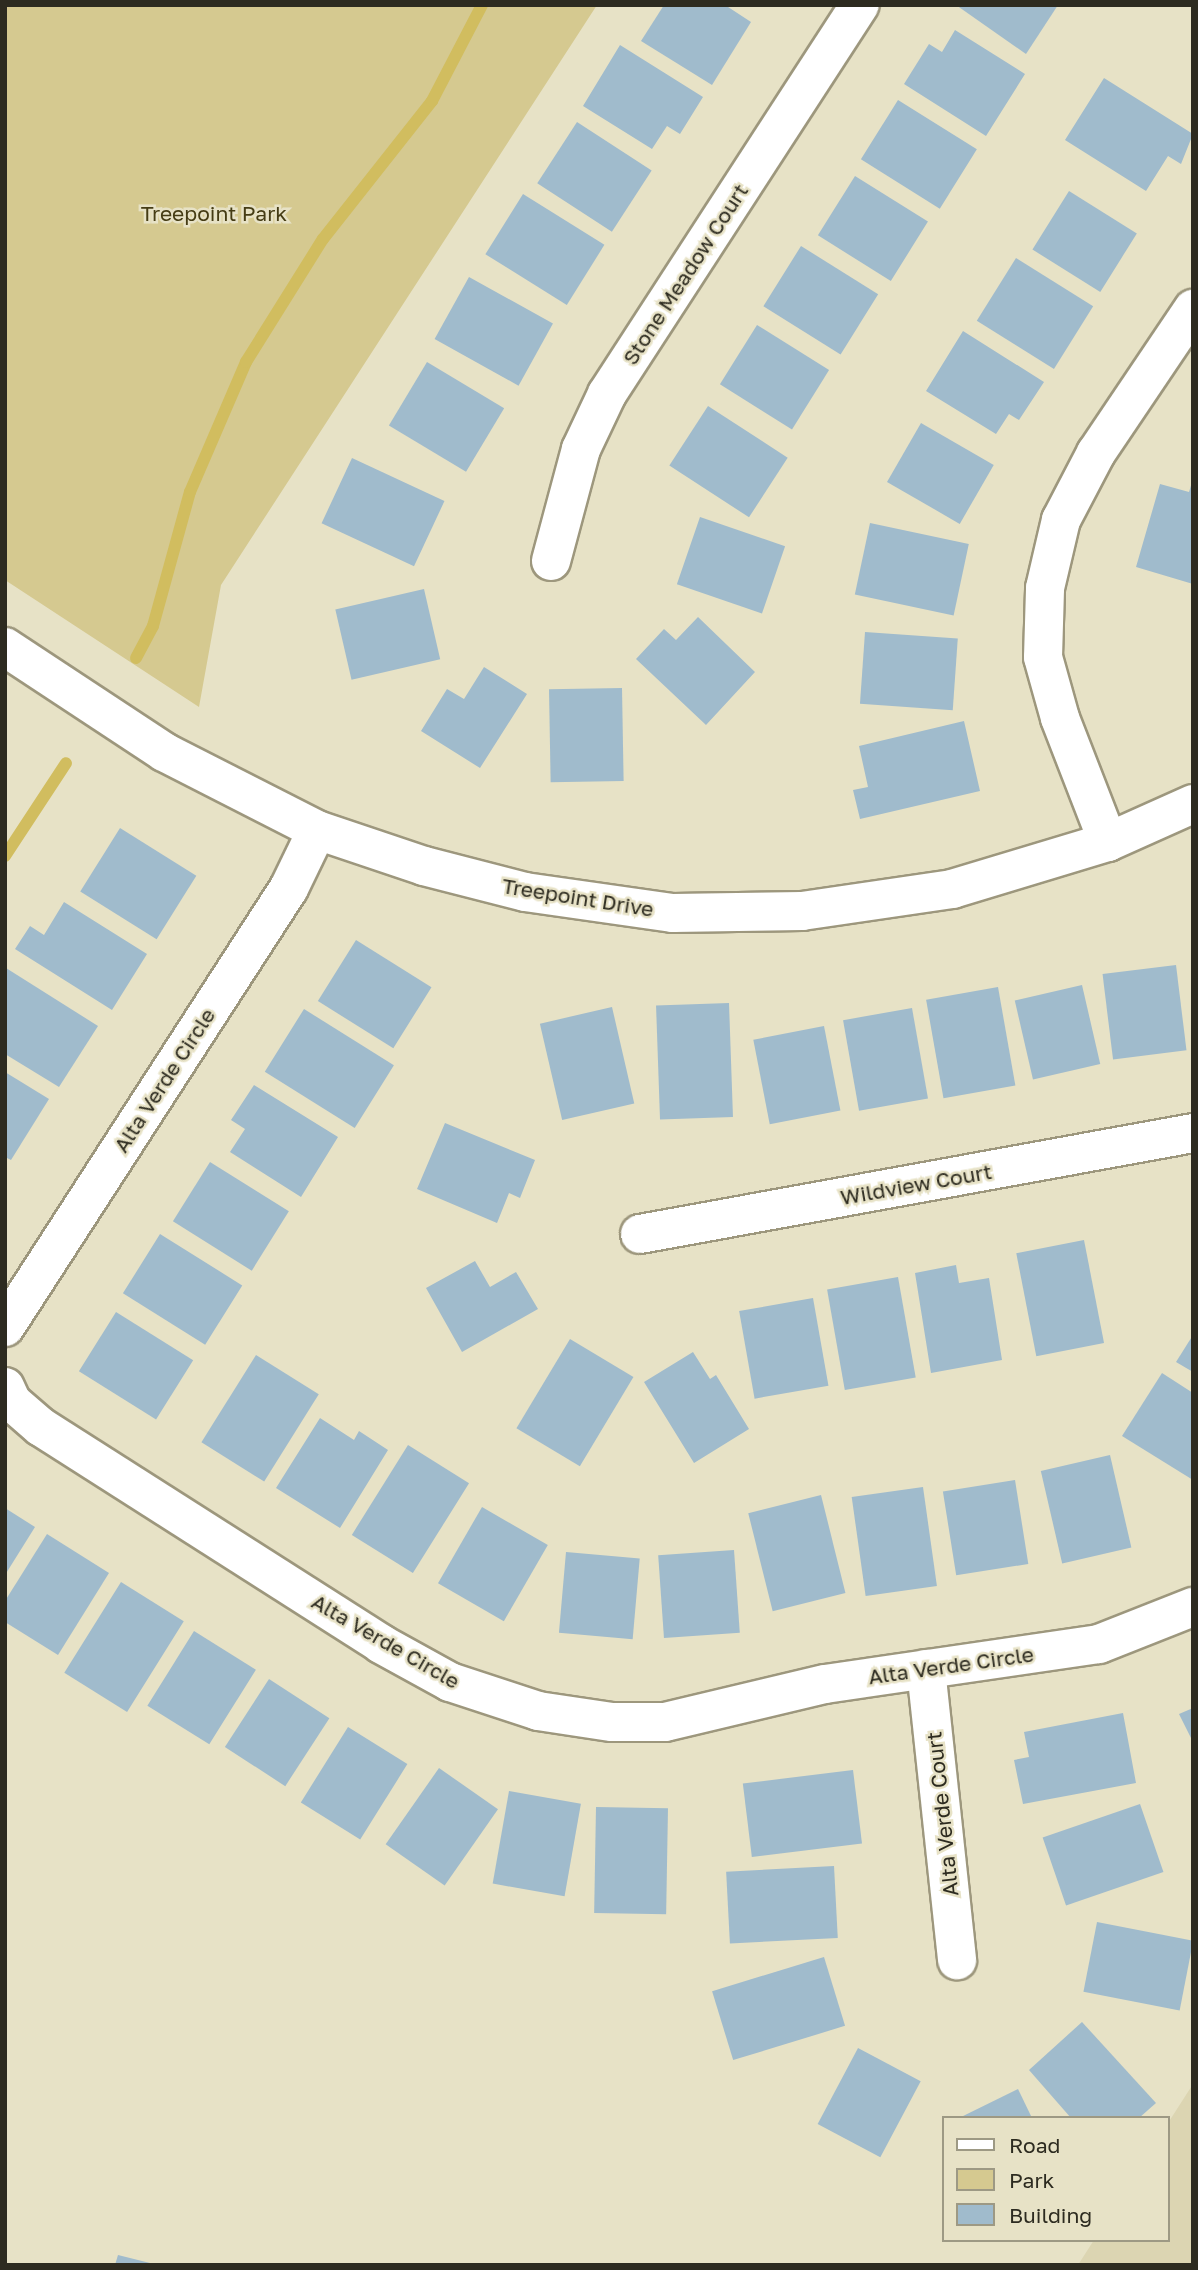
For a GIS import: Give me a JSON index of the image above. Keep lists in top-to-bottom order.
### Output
{
  "streets": {
    "street": [
      "Stone Meadow Court",
      "Treepoint Drive",
      "Alta Verde Circle",
      "Wildview Court",
      "Alta Verde Court"
    ]
  },
  "crossings": [
    ["Treepoint Drive", "Alta Verde Circle"],
    ["Alta Verde Circle", "Alta Verde Court"]
  ],
  "parks": ["Treepoint Park"],
  "legend": ["Road", "Park", "Building"]
}
